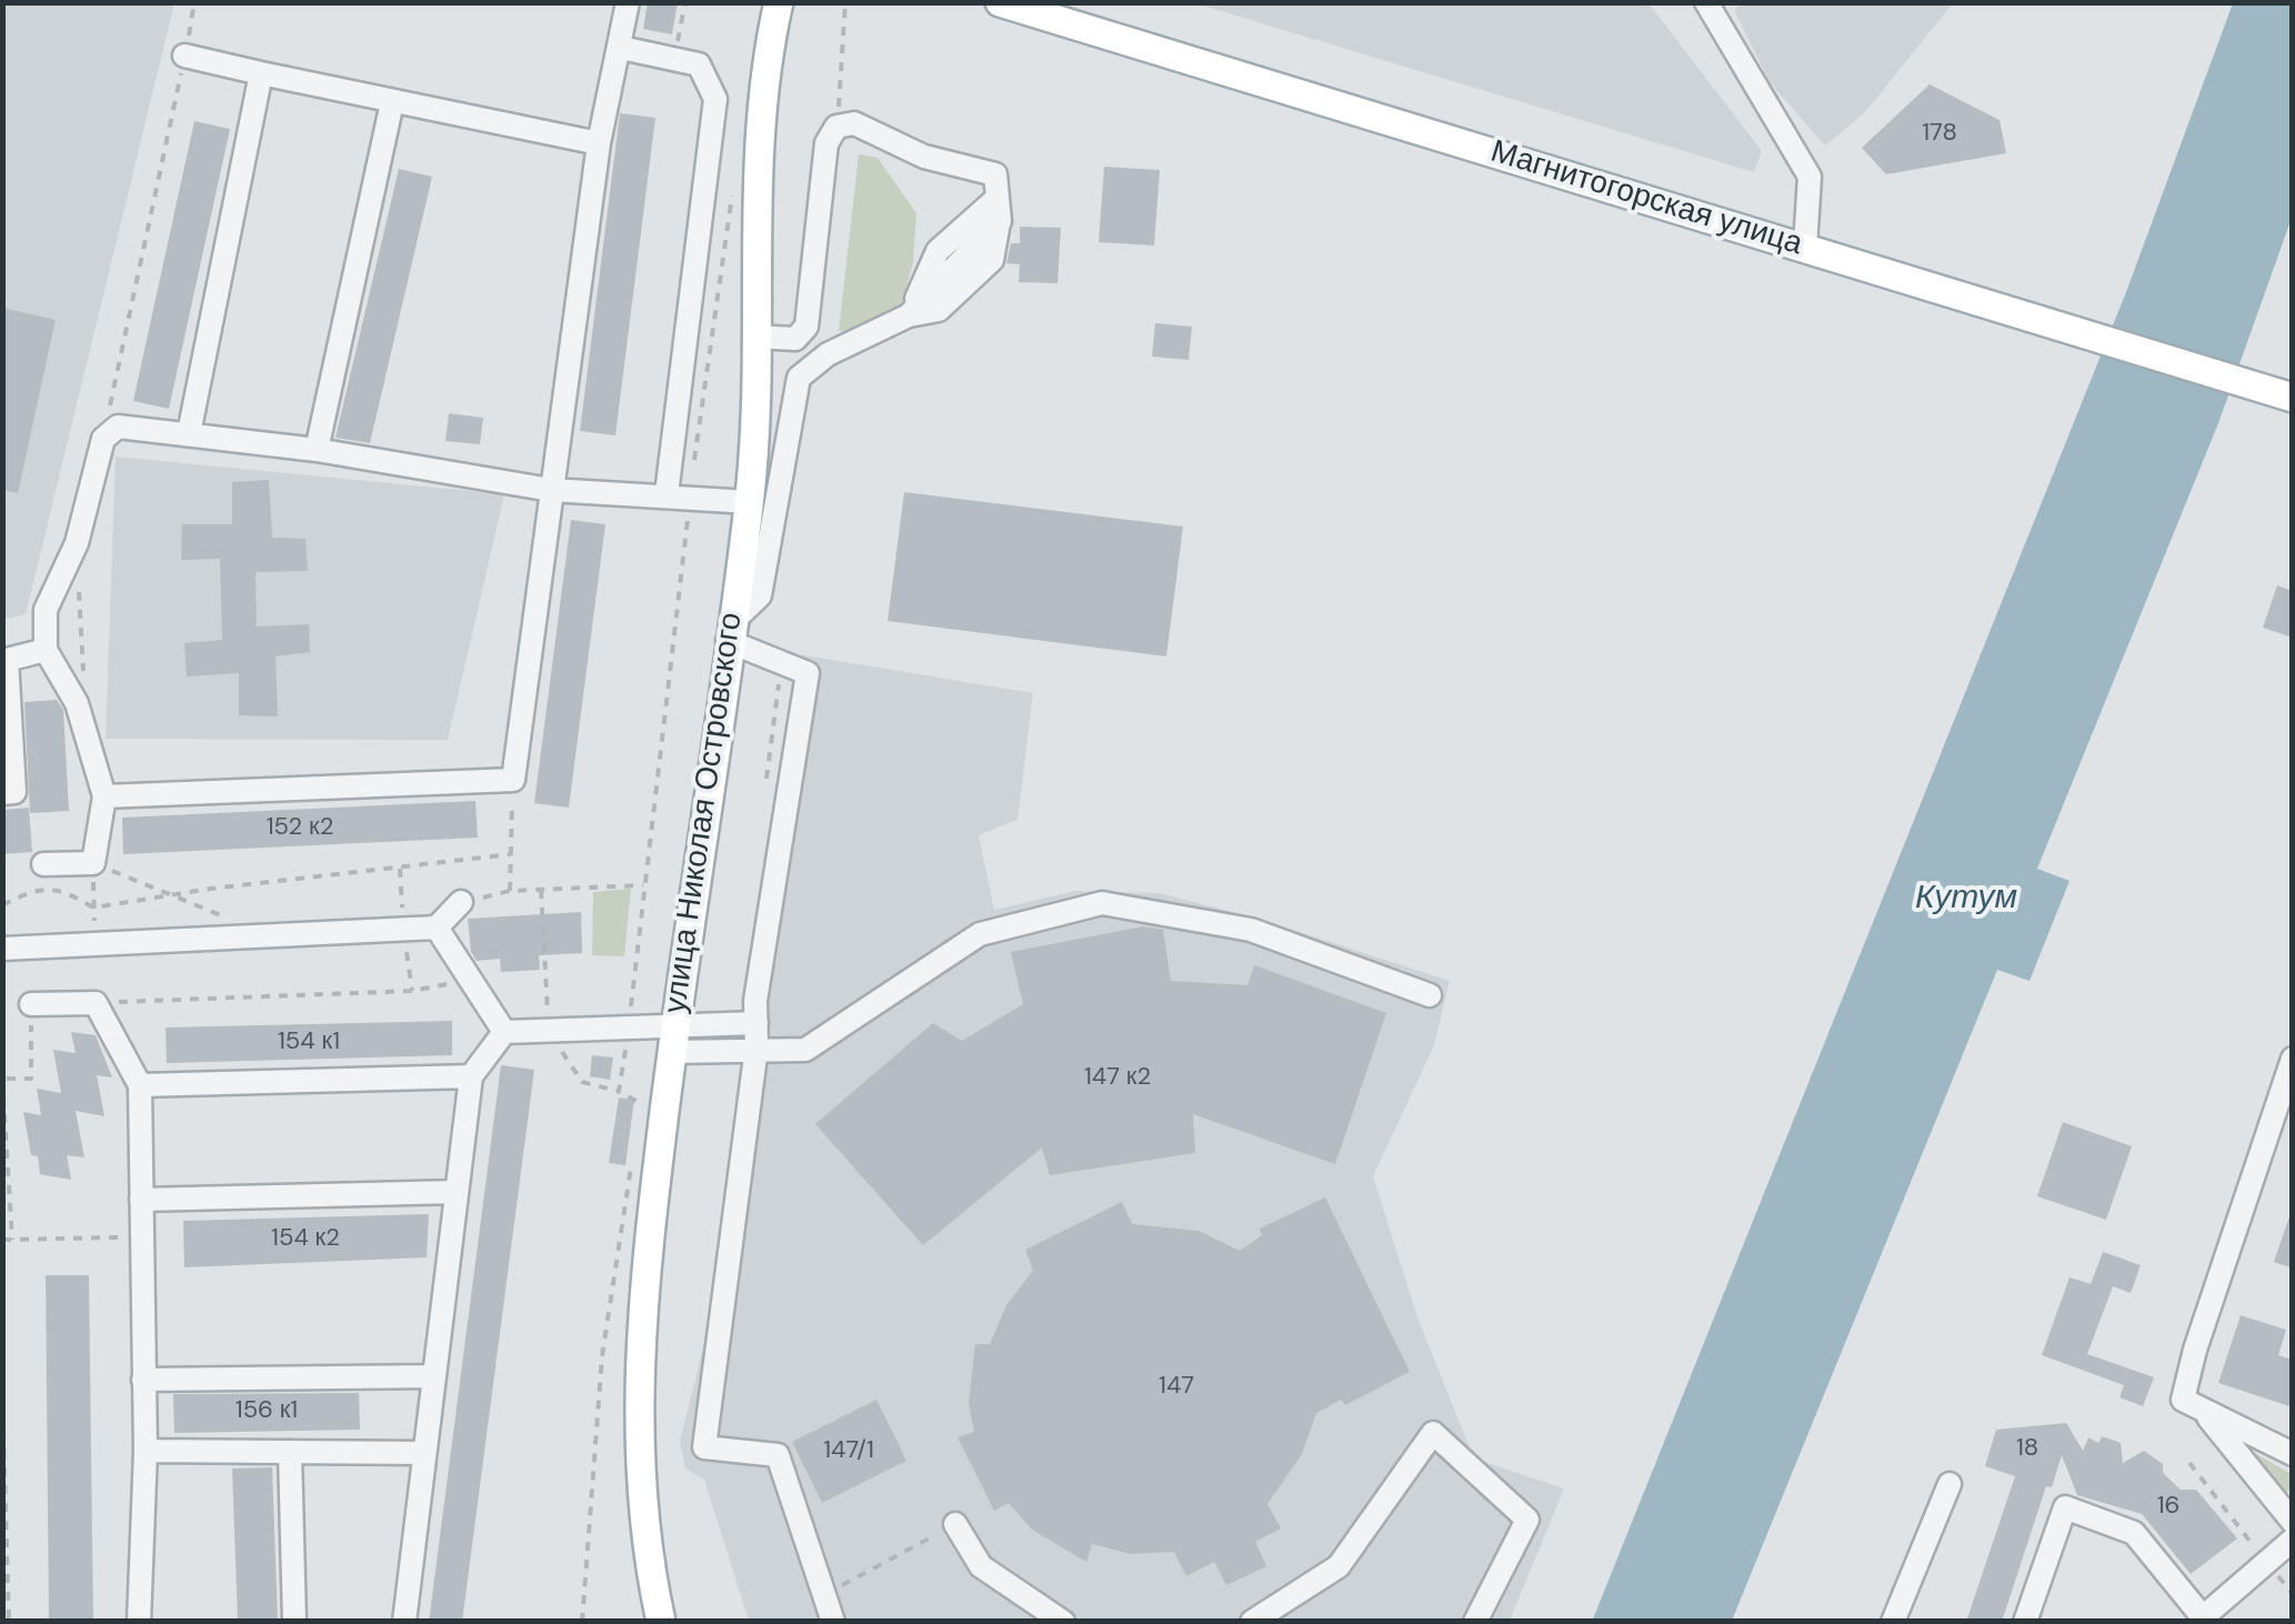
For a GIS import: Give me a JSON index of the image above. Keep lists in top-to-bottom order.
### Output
{
  "streets": {
    "main road": ["Магнитогорская улица", "улица Николая Островского"]
  },
  "water": ["Кутум"],
  "house_numbers": [
    "178",
    "152 к2",
    "154 к1",
    "147 к2",
    "154 к2",
    "147",
    "156 к1",
    "18",
    "147/1",
    "16"
  ]
}
